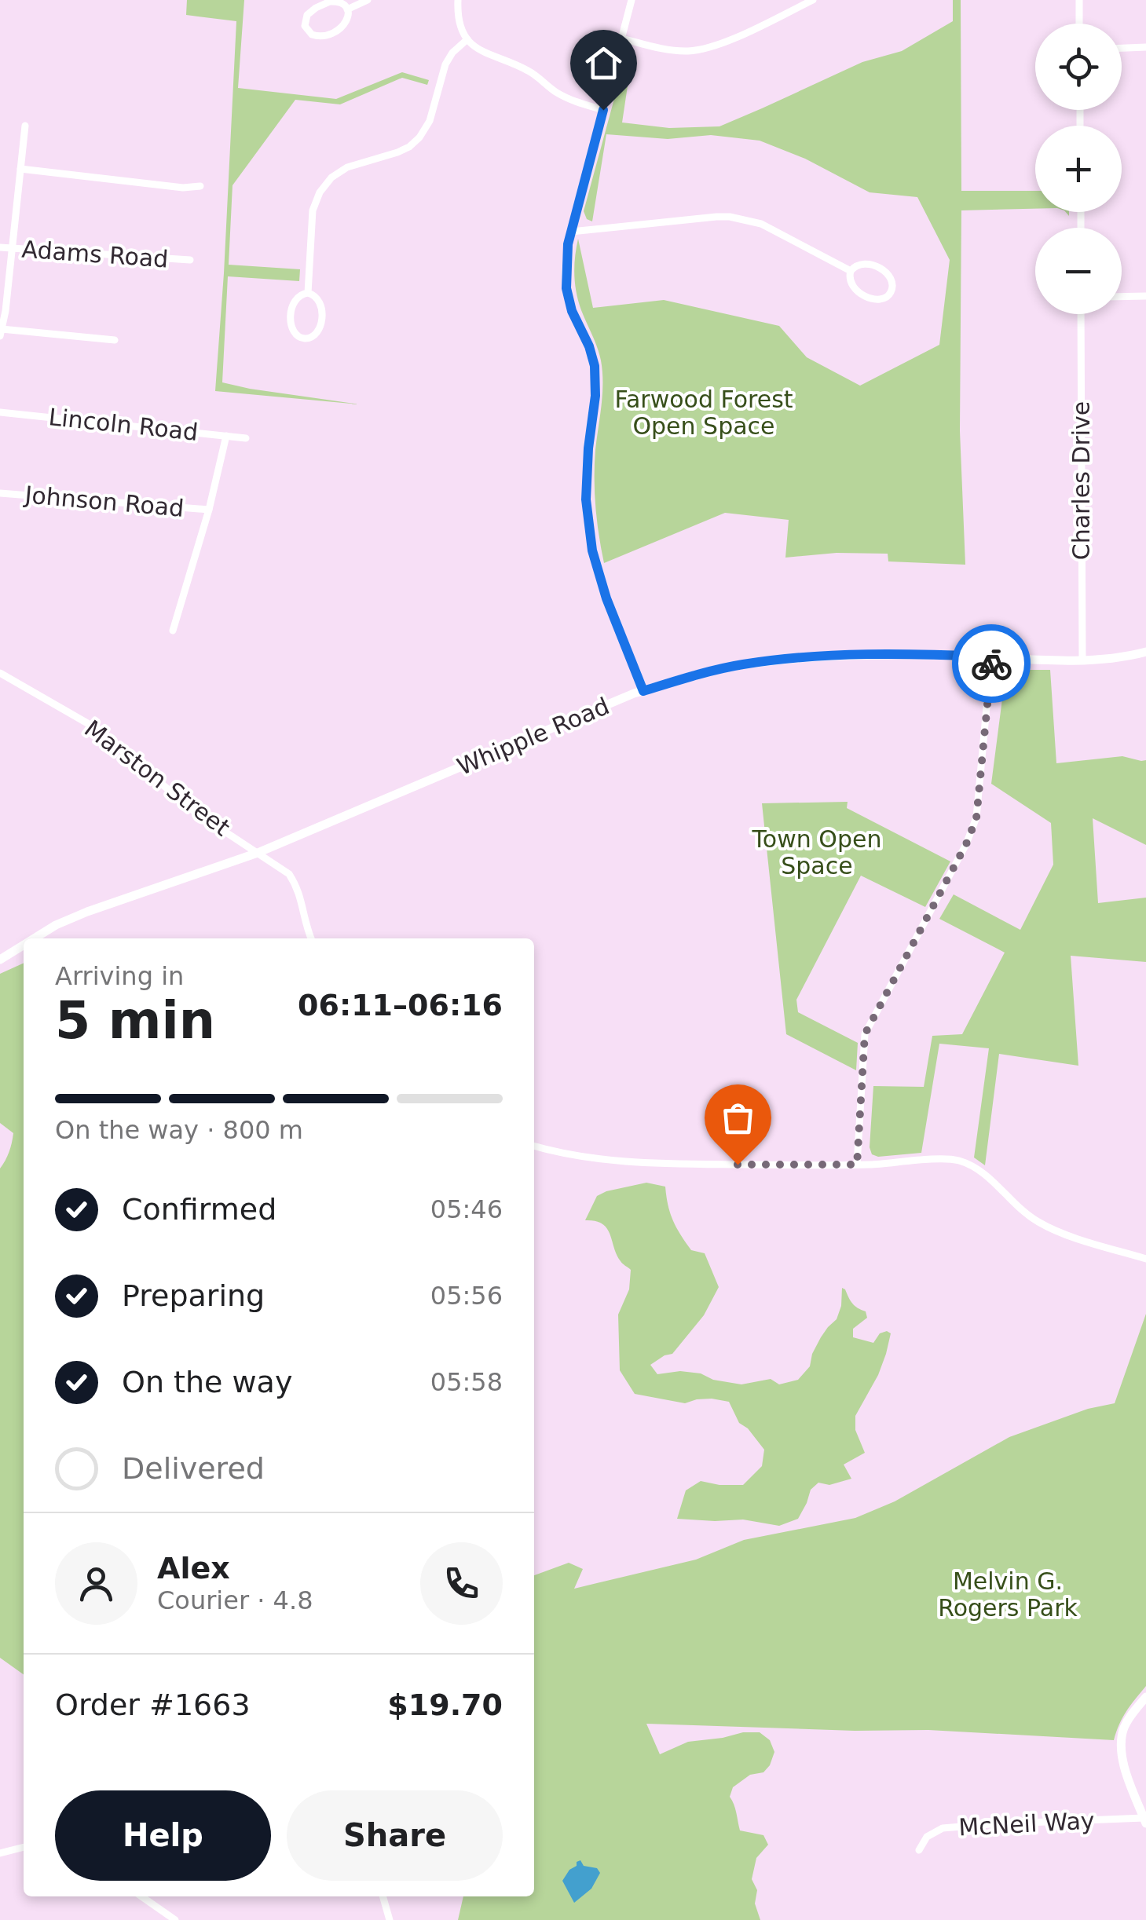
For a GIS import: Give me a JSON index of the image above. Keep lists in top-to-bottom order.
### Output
{
  "streets": {
    "main road": ["Whipple Road"],
    "street": [
      "Adams Road",
      "Lincoln Road",
      "Charles Drive",
      "Johnson Road",
      "Marston Street",
      "McNeil Way"
    ]
  },
  "crossings": [
    ["Charles Drive", "Whipple Road"],
    ["Whipple Road", "Marston Street"]
  ],
  "parks": ["Farwood Forest Open Space", "Town Open Space", "Melvin G. Rogers Park"],
  "page": {
    "map_buttons": ["+", "−"],
    "heading": ["5 min", "Arriving in", "06:11–06:16"],
    "panel": [
      "Alex",
      "Courier · 4.8",
      "Order #1663",
      "$19.70"
    ],
    "bar": "On the way · 800 m",
    "list": [
      ["Confirmed", "05:46"],
      ["Preparing", "05:56"],
      ["On the way", "05:58"],
      "Delivered"
    ],
    "buttons": ["Help", "Share"]
  }
}
